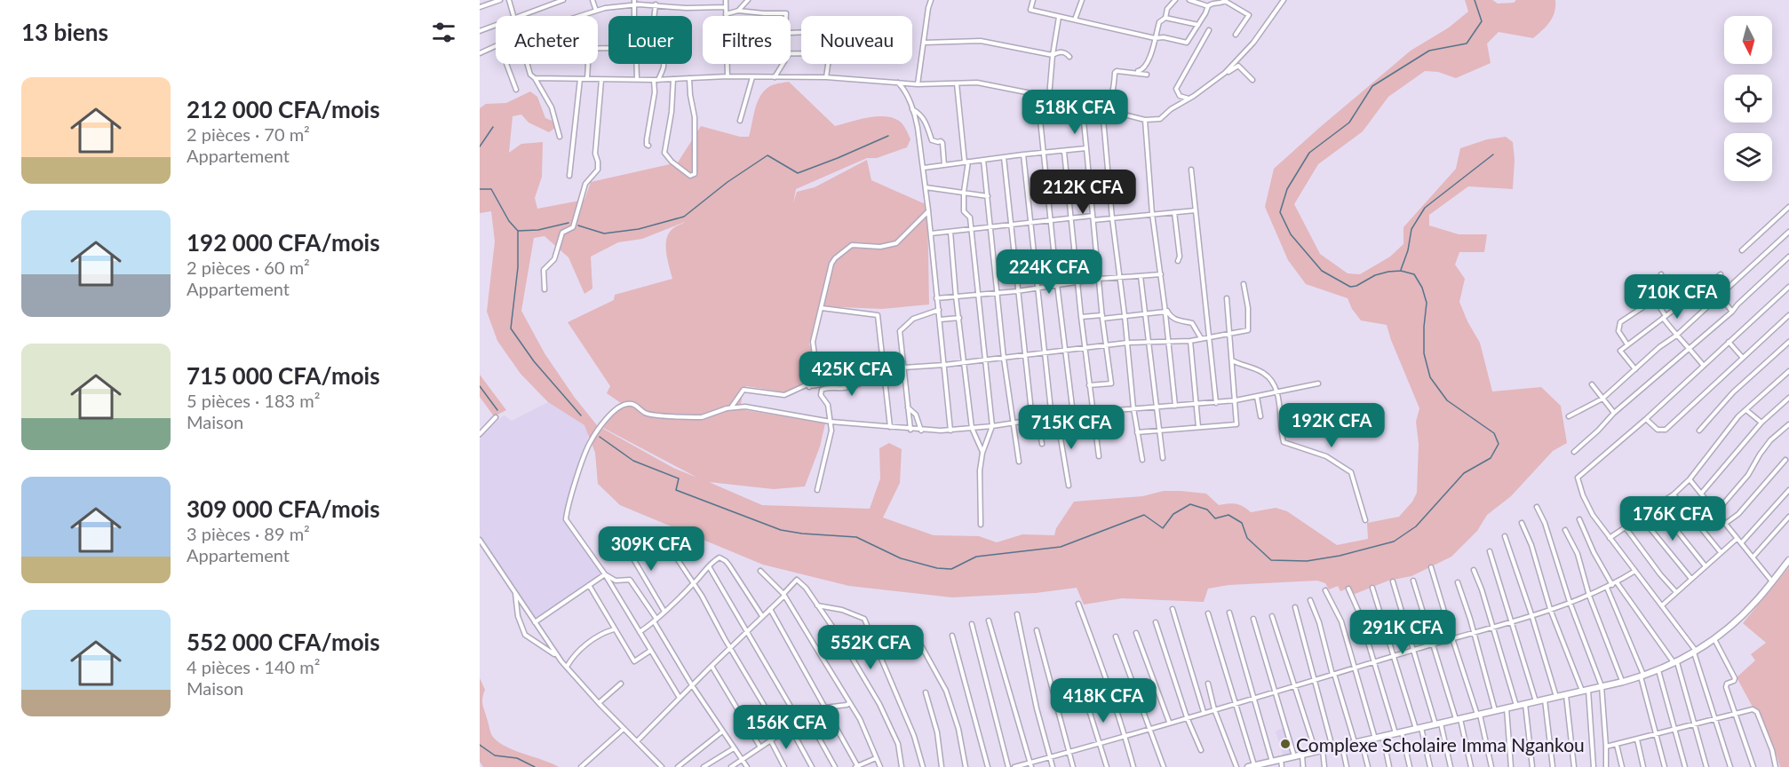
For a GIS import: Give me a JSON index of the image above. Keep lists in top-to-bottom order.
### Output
{
  "places": ["Complexe Scholaire Imma Ngankou"],
  "north": "bottom",
  "page": {
    "heading": "13 biens",
    "chip": [
      "Acheter",
      "Louer",
      "Filtres",
      "Nouveau"
    ],
    "list": [
      {
        "name": "212 000 CFA/mois",
        "note": "2 pièces · 70 m² · Appartement"
      },
      {
        "name": "192 000 CFA/mois",
        "note": "2 pièces · 60 m² · Appartement"
      },
      {
        "name": "715 000 CFA/mois",
        "note": "5 pièces · 183 m² · Maison"
      },
      {
        "name": "309 000 CFA/mois",
        "note": "3 pièces · 89 m² · Appartement"
      },
      {
        "name": "552 000 CFA/mois",
        "note": "4 pièces · 140 m² · Maison"
      }
    ],
    "price": [
      "518K CFA",
      "212K CFA",
      "224K CFA",
      "710K CFA",
      "425K CFA",
      "192K CFA",
      "715K CFA",
      "176K CFA",
      "309K CFA",
      "291K CFA",
      "552K CFA",
      "418K CFA",
      "156K CFA"
    ]
  }
}
